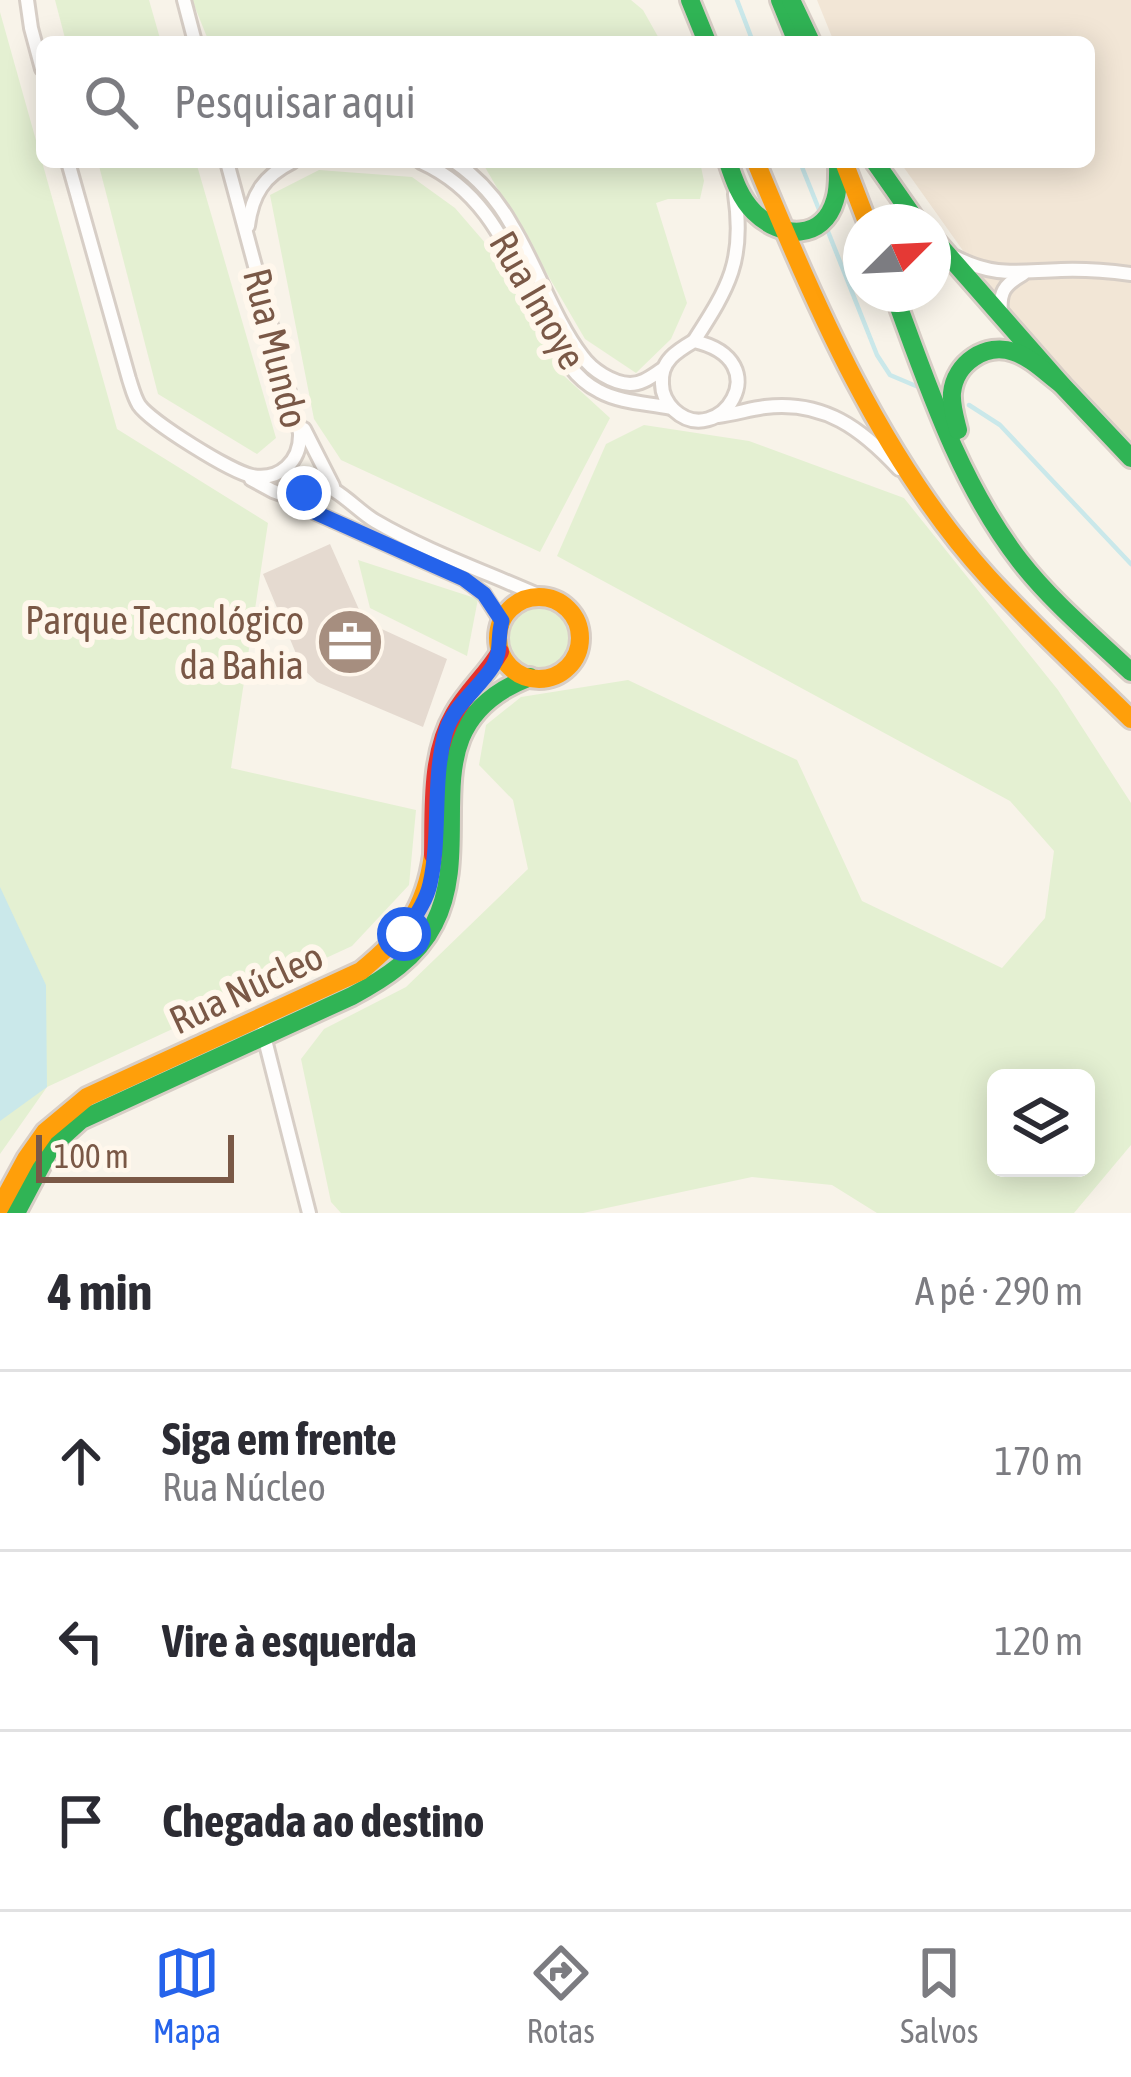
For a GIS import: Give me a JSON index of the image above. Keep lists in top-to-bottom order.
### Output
{
  "streets": {
    "main road": ["Rua Núcleo"],
    "street": ["Rua Imoye", "Rua Mundo"]
  },
  "places": {
    "office": ["Parque Tecnológico da Bahia"]
  },
  "scale_bar": "100 m",
  "north": "top right",
  "page": {
    "search": "Pesquisar aqui",
    "scale": "100 m",
    "heading": ["4 min", "A pé · 290 m"],
    "list": [
      ["Siga em frente", "Rua Núcleo", "170 m"],
      ["Vire à esquerda", "120 m"],
      "Chegada ao destino"
    ],
    "nav": ["Mapa", "Rotas", "Salvos"]
  }
}
